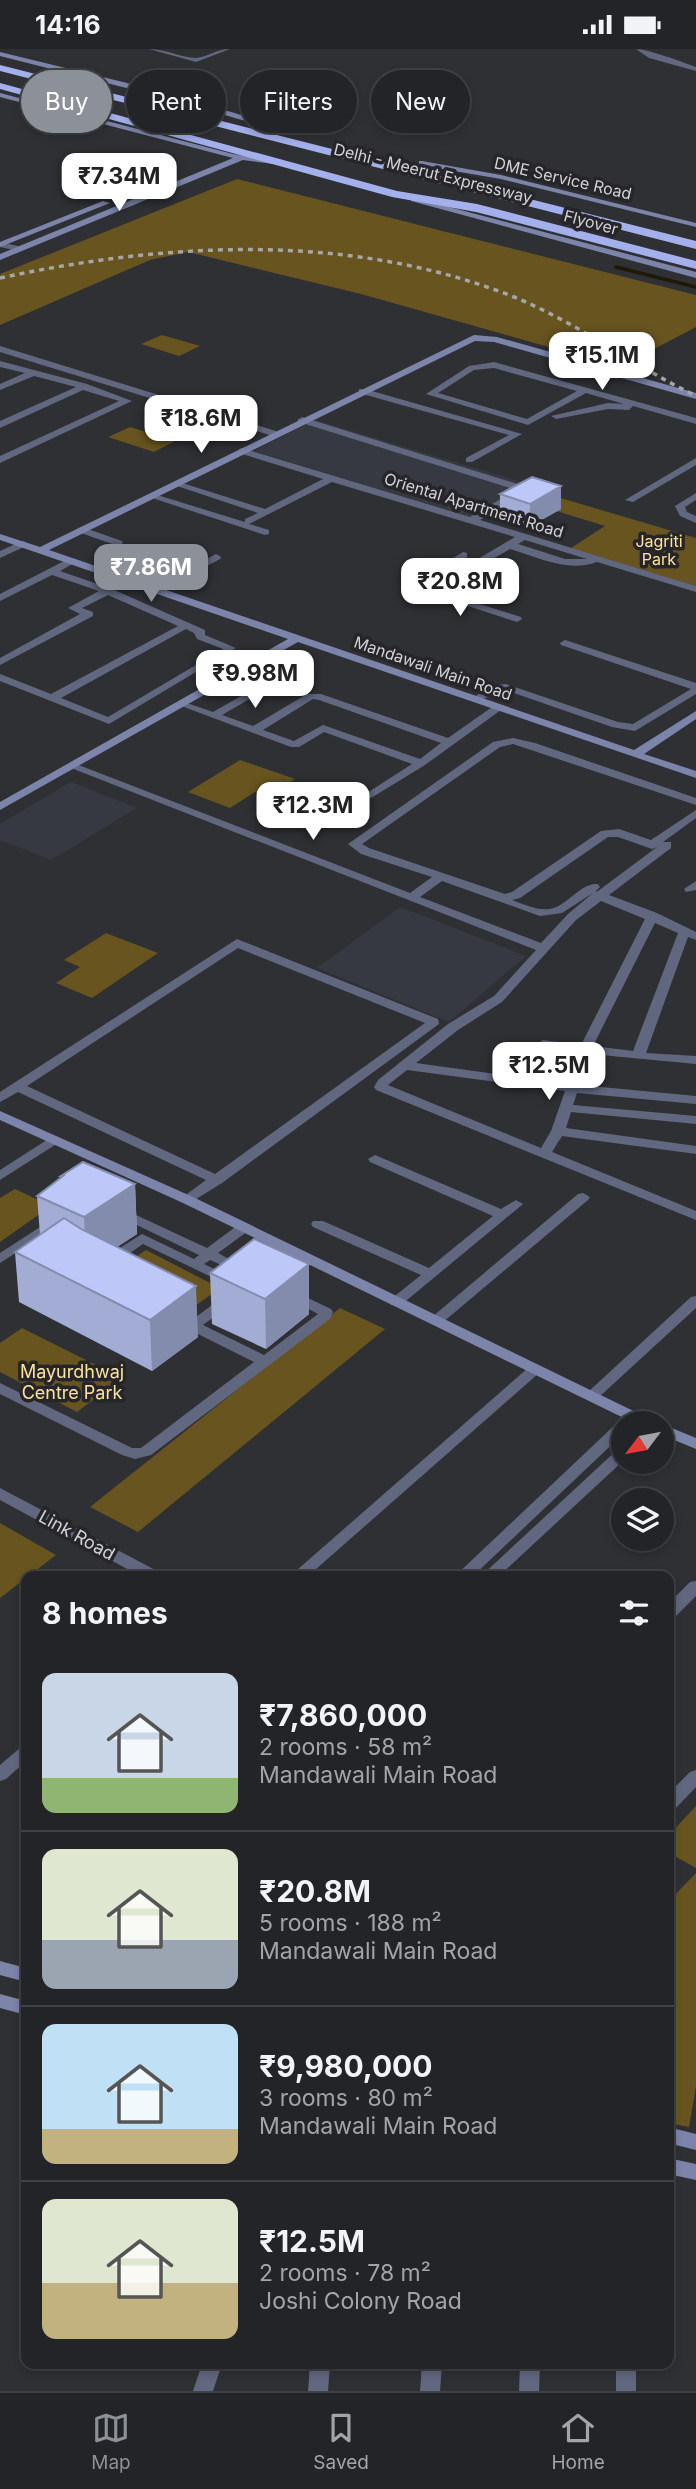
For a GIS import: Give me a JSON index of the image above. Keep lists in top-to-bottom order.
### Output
{
  "streets": {
    "highway": ["Delhi - Meerut Expressway", "Flyover"],
    "street": [
      "DME Service Road",
      "Oriental Apartment Road",
      "Mandawali Main Road",
      "Link Road"
    ]
  },
  "crossings": [
    ["DME Service Road", "Flyover"]
  ],
  "parks": ["Jagriti Park", "Mayurdhwaj Centre Park"],
  "north": "bottom left",
  "page": {
    "status": "14:16",
    "chip": [
      "Buy",
      "Rent",
      "Filters",
      "New"
    ],
    "price": [
      "₹7.34M",
      "₹15.1M",
      "₹18.6M",
      "₹7.86M",
      "₹20.8M",
      "₹9.98M",
      "₹12.3M",
      "₹12.5M"
    ],
    "heading": "8 homes",
    "list": [
      {
        "name": "₹7,860,000",
        "note": "2 rooms · 58 m² · Mandawali Main Road"
      },
      {
        "name": "₹20.8M",
        "note": "5 rooms · 188 m² · Mandawali Main Road"
      },
      {
        "name": "₹9,980,000",
        "note": "3 rooms · 80 m² · Mandawali Main Road"
      },
      {
        "name": "₹12.5M",
        "note": "2 rooms · 78 m² · Joshi Colony Road"
      }
    ],
    "tabs": ["Map", "Saved", "Home"]
  }
}
